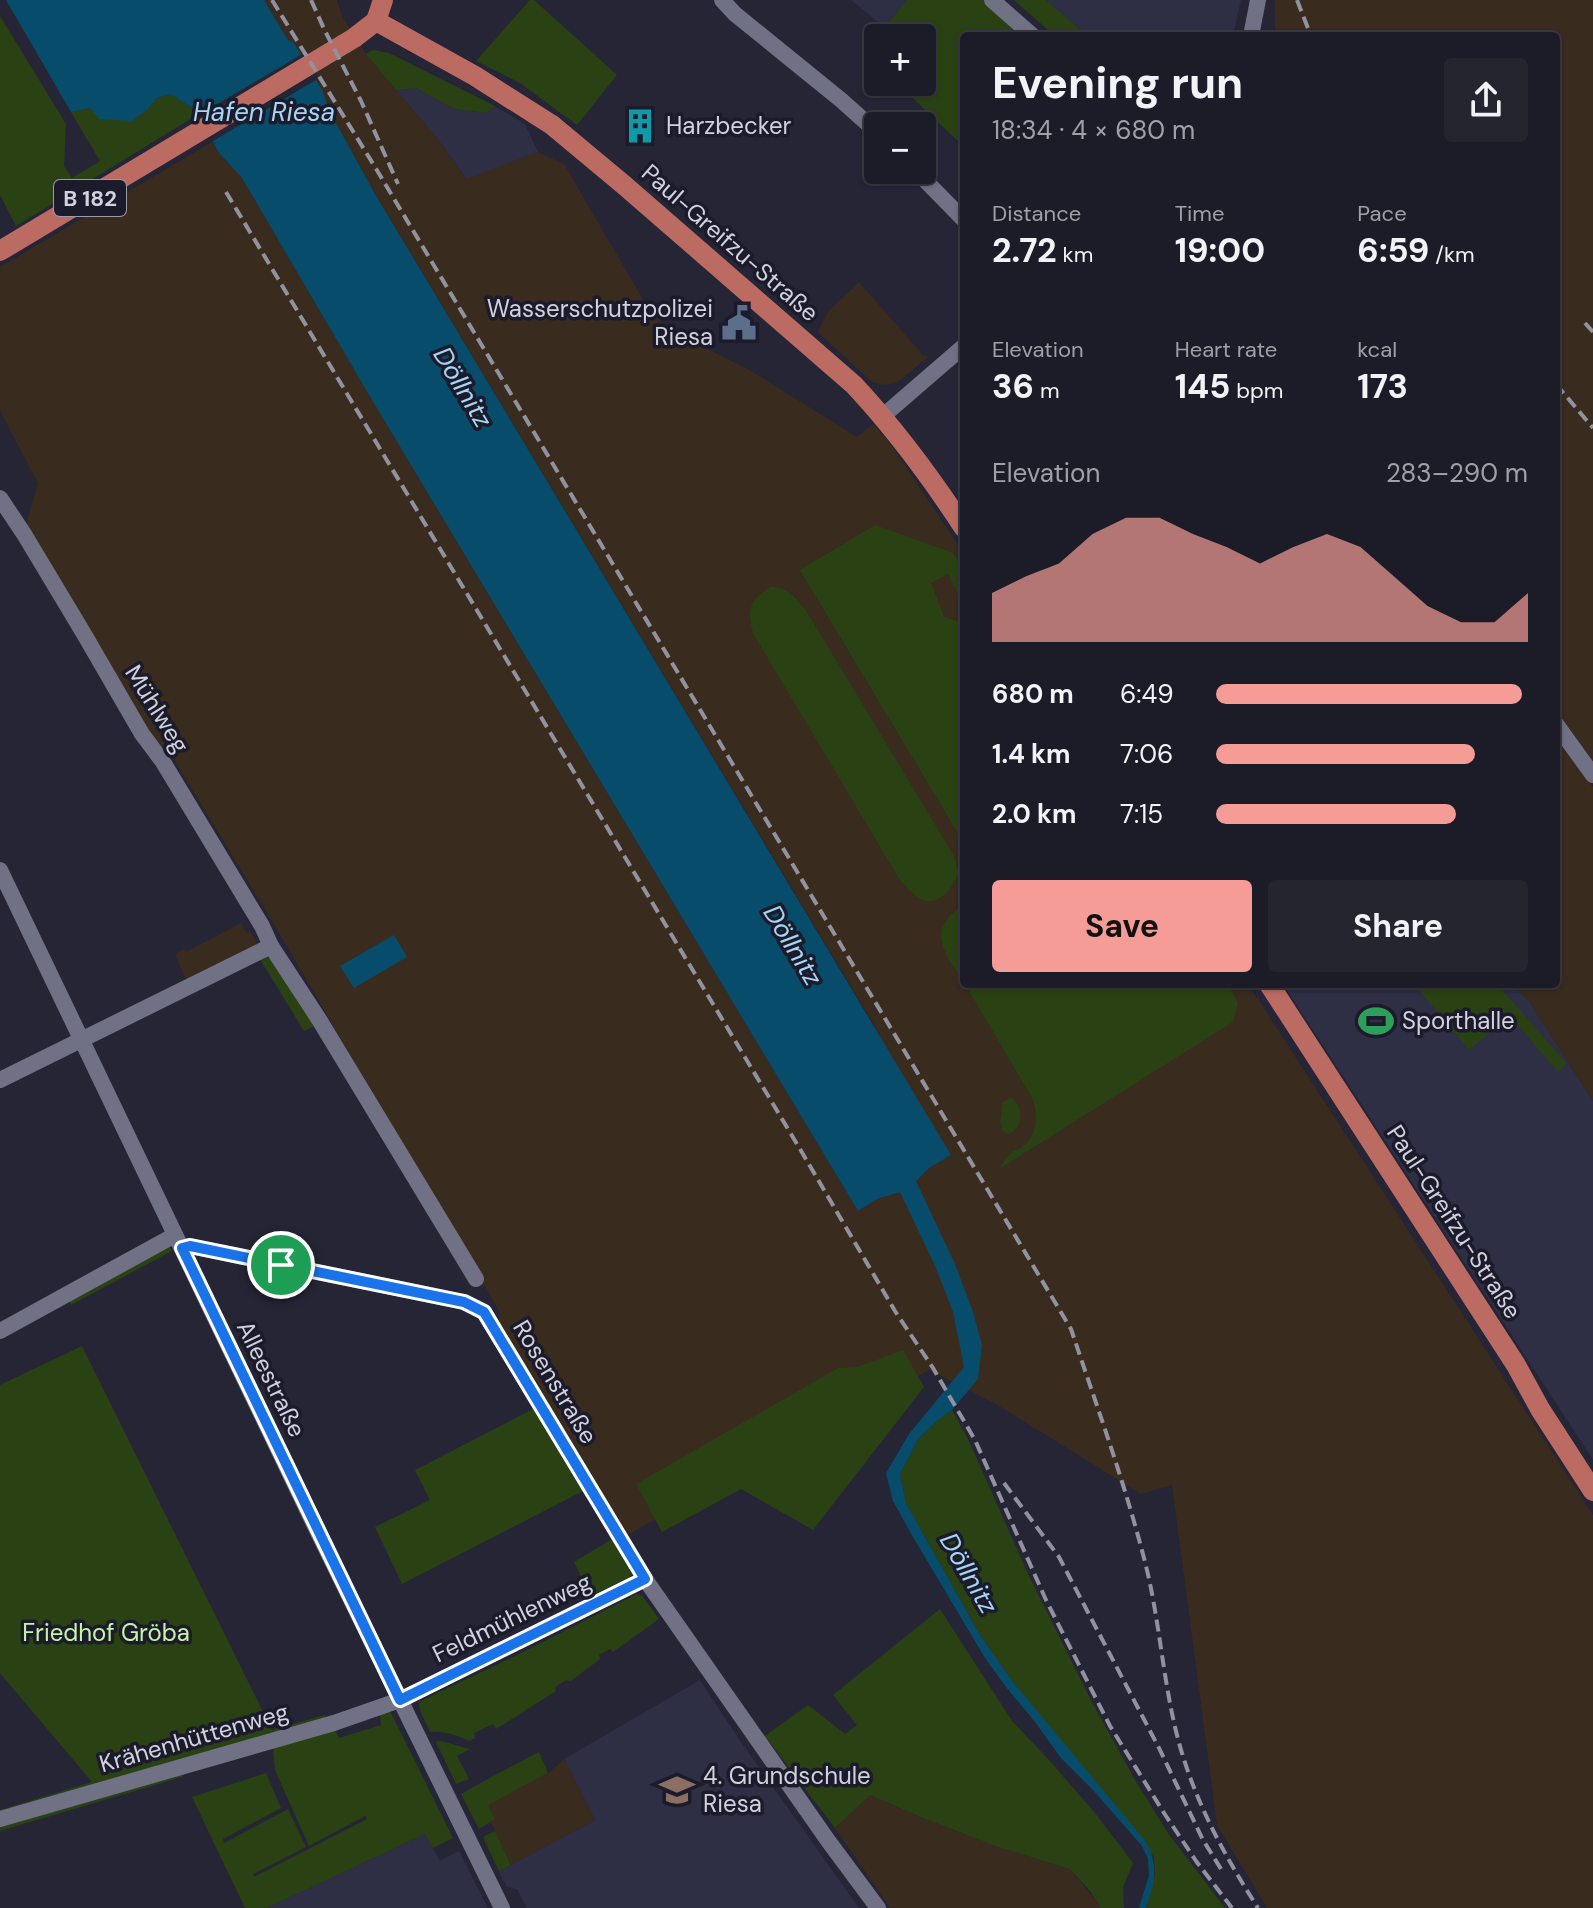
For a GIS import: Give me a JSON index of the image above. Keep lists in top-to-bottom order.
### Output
{
  "streets": {
    "main road": ["B 182", "Paul-Greifzu-Straße"],
    "street": [
      "Mühlweg",
      "Alleestraße",
      "Rosenstraße",
      "Feldmühlenweg",
      "Krähenhüttenweg"
    ]
  },
  "crossings": [
    ["B 182", "Paul-Greifzu-Straße"],
    ["Alleestraße", "Rosenstraße"],
    ["Alleestraße", "Feldmühlenweg"],
    ["Alleestraße", "Krähenhüttenweg"],
    ["Rosenstraße", "Feldmühlenweg"],
    ["Feldmühlenweg", "Krähenhüttenweg"]
  ],
  "water": ["Hafen Riesa", "Döllnitz"],
  "parks": ["Friedhof Gröba"],
  "places": {
    "building": ["Harzbecker"],
    "public building": ["Wasserschutzpolizei Riesa"],
    "sports": ["Sporthalle"],
    "school or university": ["4. Grundschule Riesa"]
  },
  "page": {
    "map_buttons": ["+", "−"],
    "heading": ["Evening run", "18:34 · 4 × 680 m"],
    "stats": [
      ["Distance", "2.72 km"],
      ["Time", "19:00"],
      ["Pace", "6:59 /km"],
      ["Elevation", "36 m"],
      ["Heart rate", "145 bpm"],
      ["kcal", "173"]
    ],
    "chart": ["Elevation", "283–290 m"],
    "list": [
      {
        "name": "680 m",
        "note": "6:49"
      },
      {
        "name": "1.4 km",
        "note": "7:06"
      },
      {
        "name": "2.0 km",
        "note": "7:15"
      }
    ],
    "buttons": ["Save", "Share"]
  }
}
